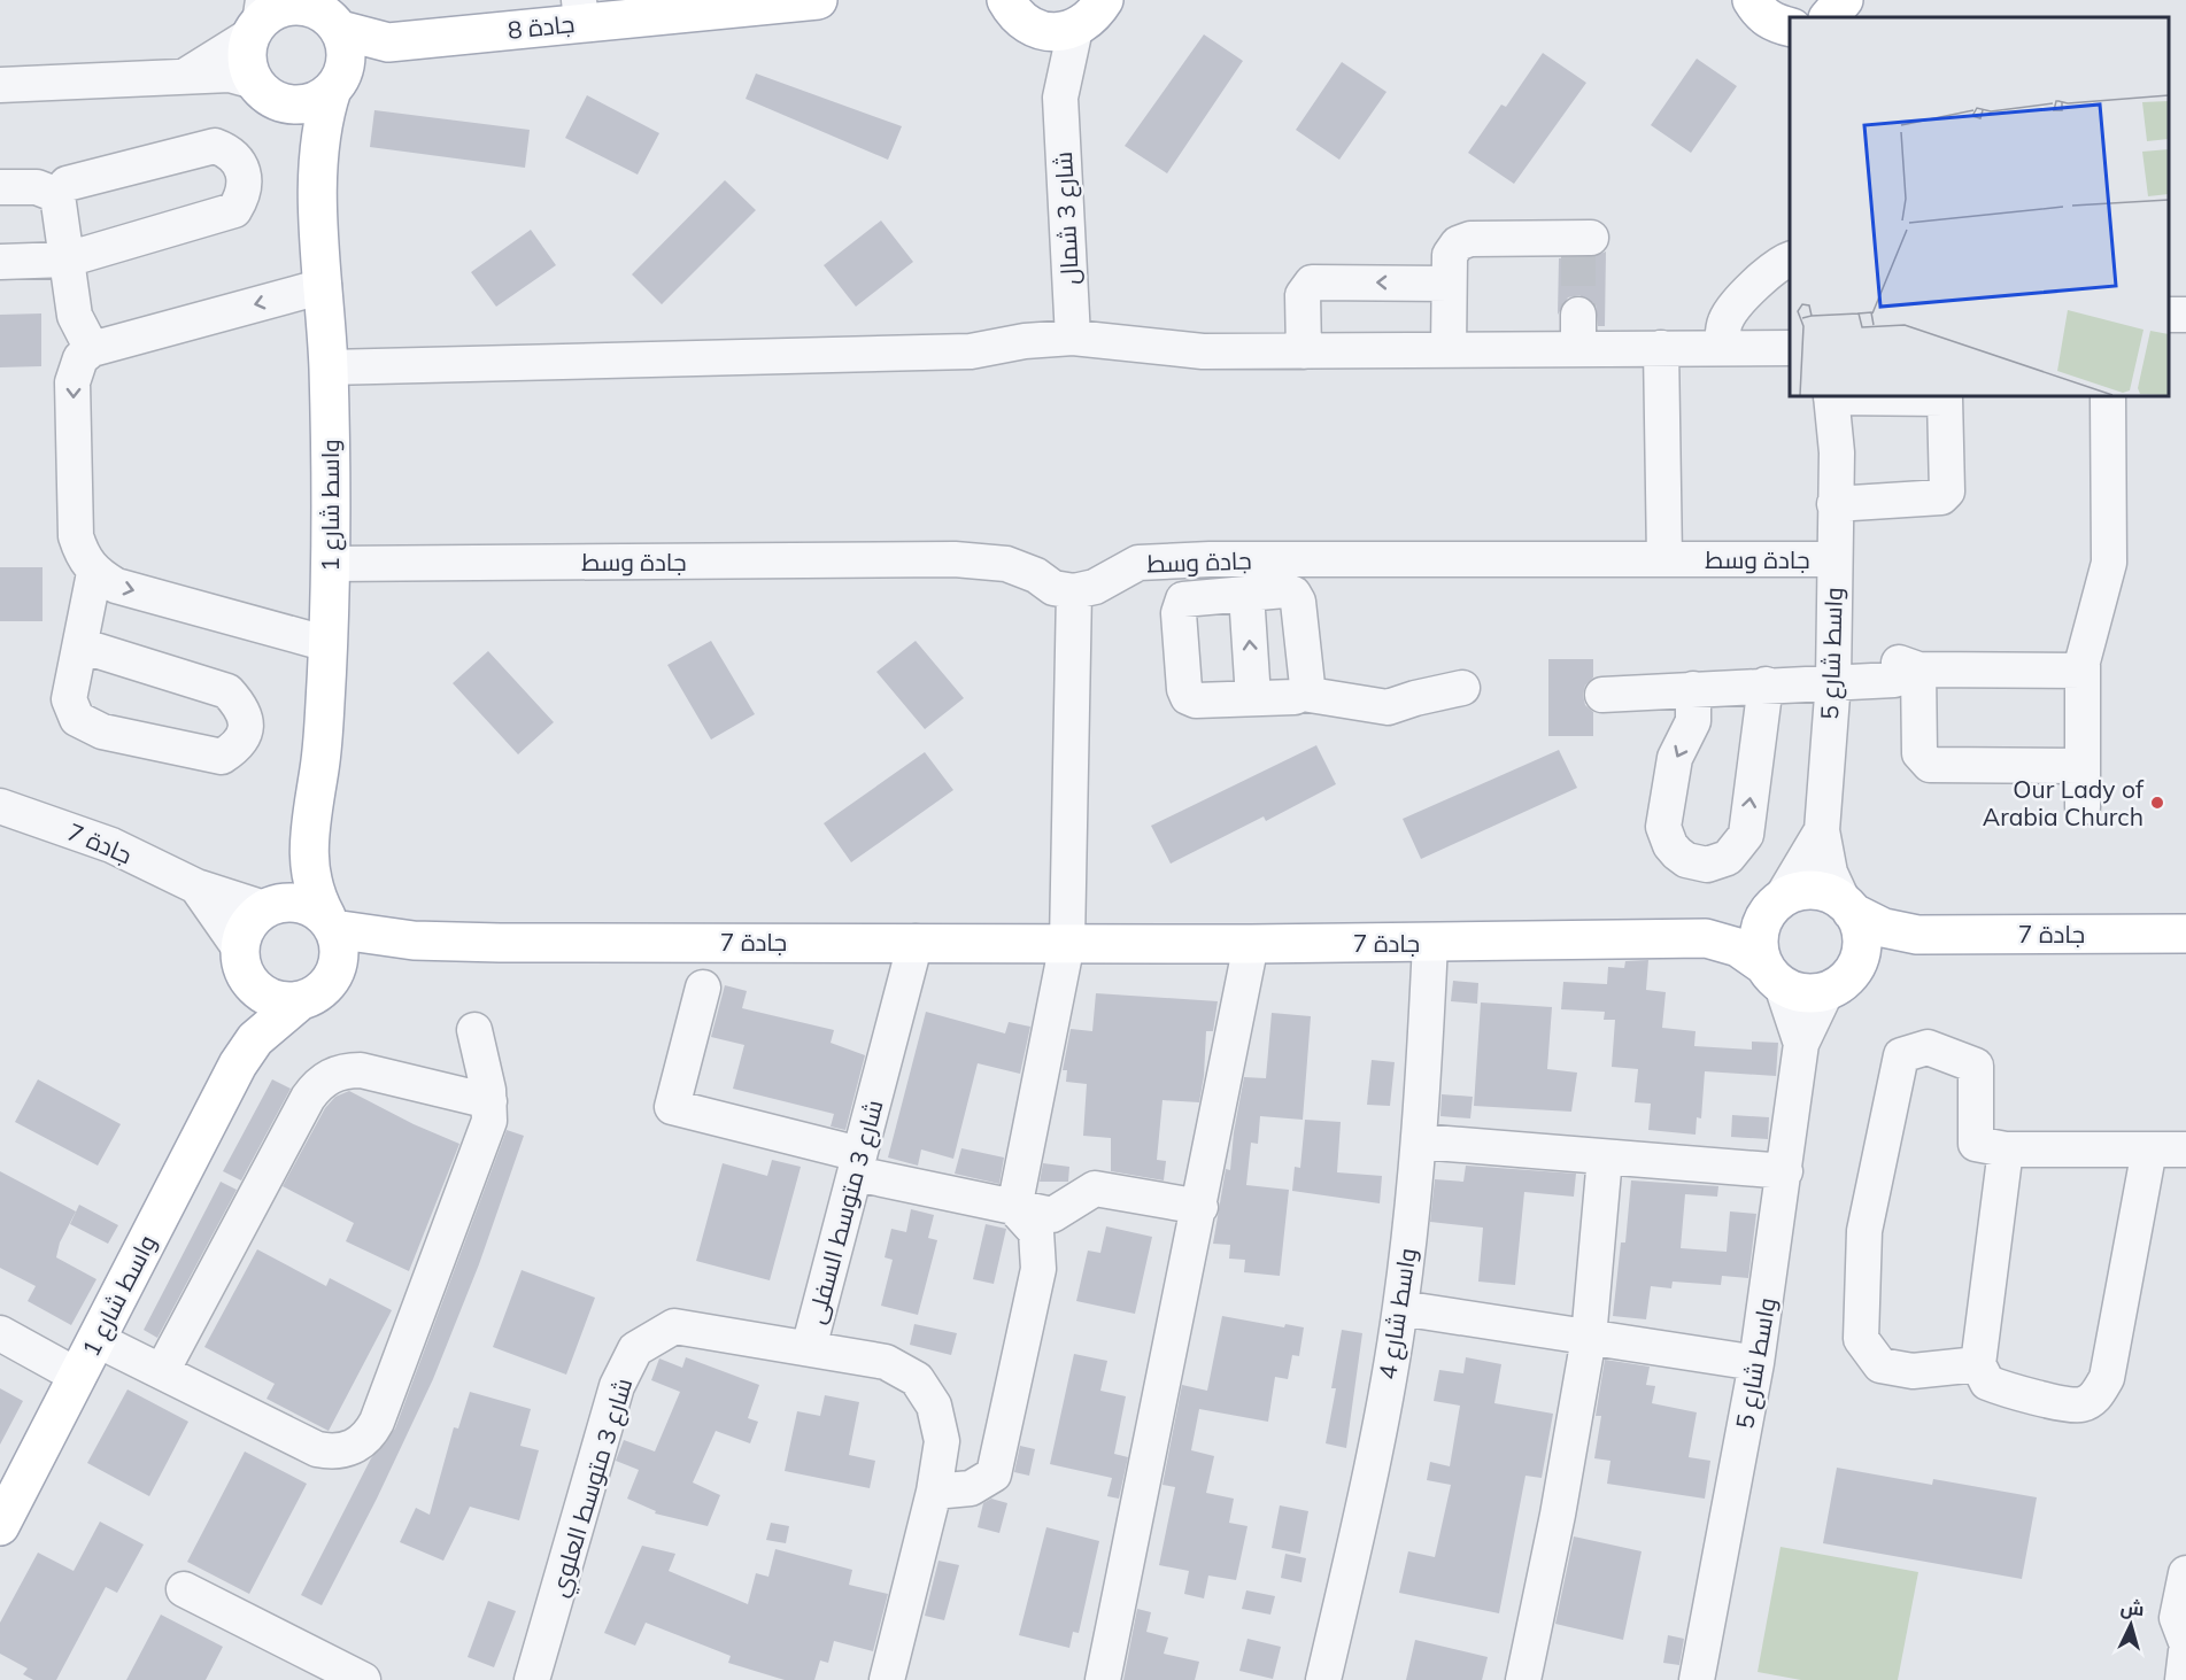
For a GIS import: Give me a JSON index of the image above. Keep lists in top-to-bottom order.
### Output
{
  "streets": {
    "main road": ["جادة 8", "واسط شارع 1", "جادة 7"],
    "street": [
      "شارع 3 شمال",
      "جادة وسط",
      "واسط شارع 5",
      "شارع 3 متوسط السفلى",
      "واسط شارع 4",
      "شارع 3 متوسط العلوي"
    ]
  },
  "crossings": [
    ["جادة 8", "واسط شارع 1"],
    ["واسط شارع 1", "جادة وسط"],
    ["واسط شارع 1", "جادة 7"],
    ["جادة وسط", "واسط شارع 5"],
    ["واسط شارع 5", "جادة 7"],
    ["جادة 7", "شارع 3 متوسط السفلى"],
    ["جادة 7", "واسط شارع 4"],
    ["شارع 3 متوسط السفلى", "شارع 3 متوسط العلوي"]
  ],
  "places": ["Our Lady of Arabia Church"],
  "north": "top"
}
